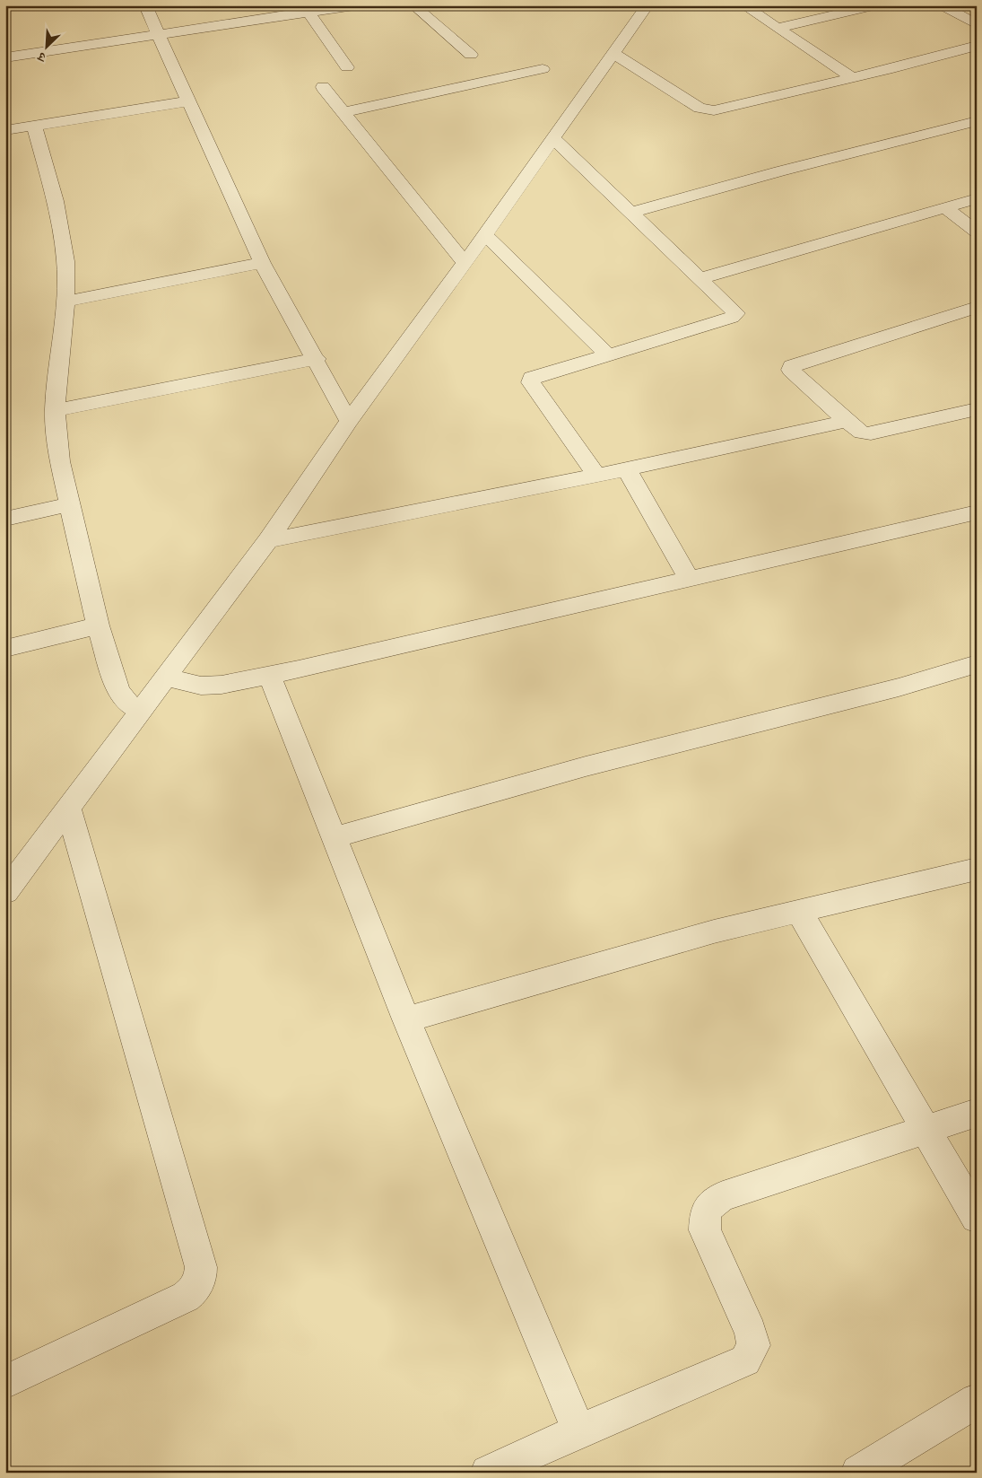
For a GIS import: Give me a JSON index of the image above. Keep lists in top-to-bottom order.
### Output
{
  "north": "bottom left"
}
